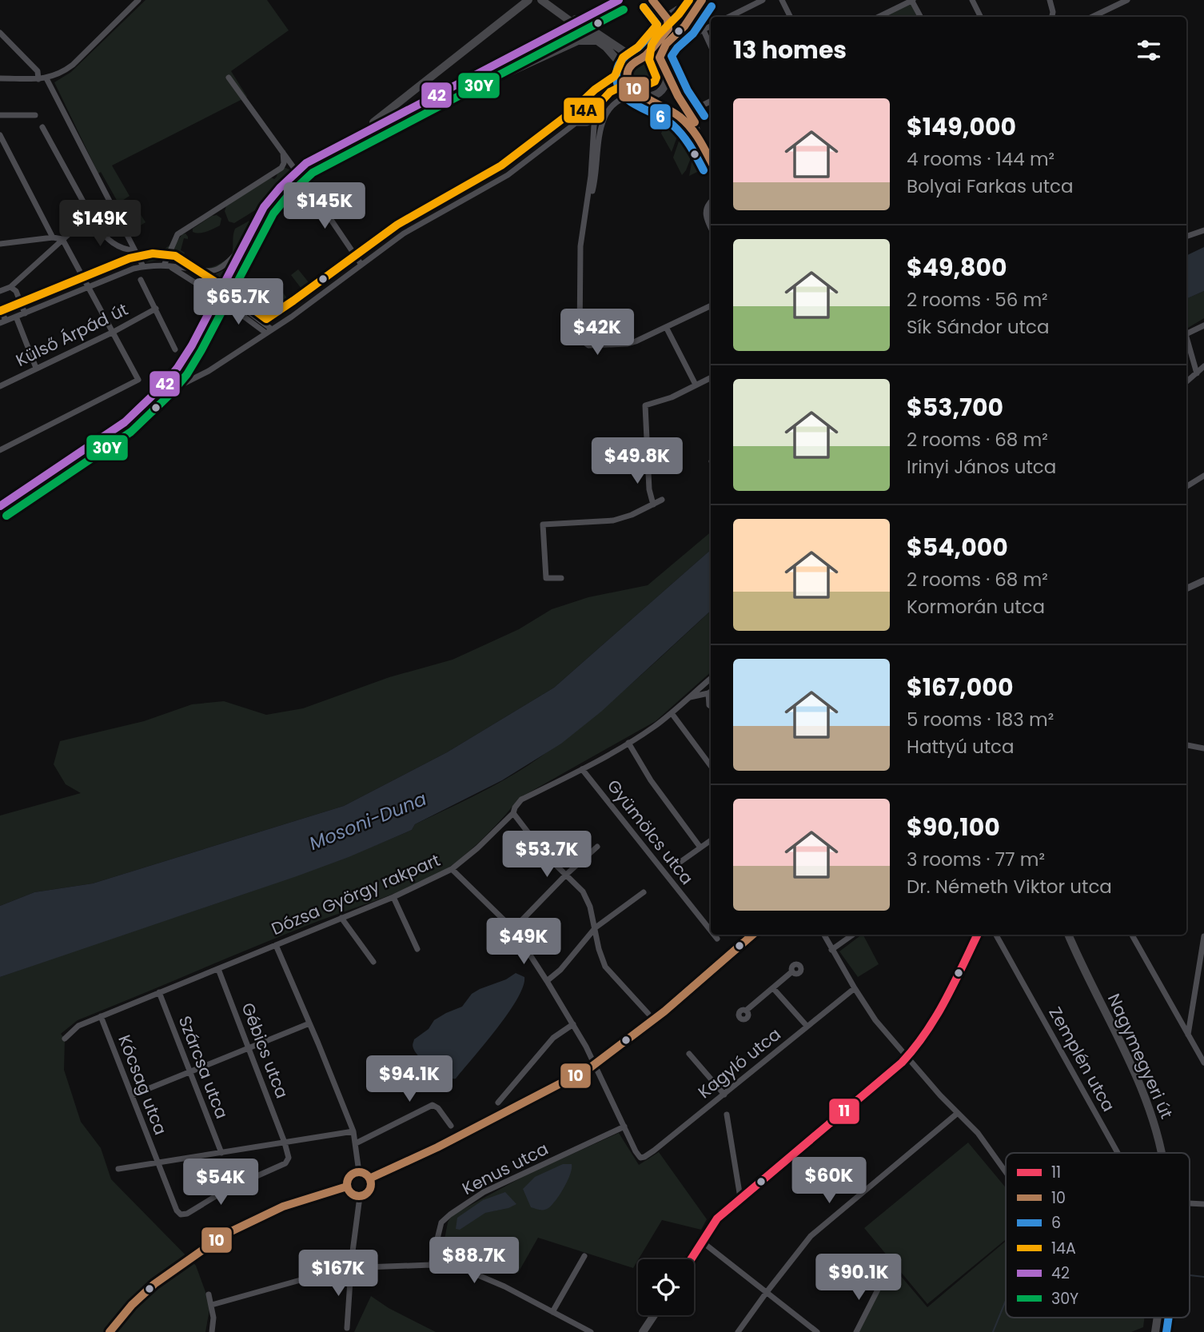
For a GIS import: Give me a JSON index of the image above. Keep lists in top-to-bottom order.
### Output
{
  "streets": {
    "main road": ["Nagymegyeri út"],
    "street": [
      "Külső Árpád út",
      "Gyümölcs utca",
      "Dózsa György rakpart",
      "Gébics utca",
      "Zemplén utca",
      "Kagyló utca",
      "Szárcsa utca",
      "Kócsag utca",
      "Kenus utca"
    ]
  },
  "crossings": [
    ["Gyümölcs utca", "Dózsa György rakpart"],
    ["Dózsa György rakpart", "Gébics utca"],
    ["Dózsa György rakpart", "Szárcsa utca"],
    ["Dózsa György rakpart", "Kócsag utca"],
    ["Gébics utca", "Kócsag utca"],
    ["Kagyló utca", "Kenus utca"]
  ],
  "water": ["Mosoni-Duna"],
  "lines": [
    "transit line 10",
    "transit line 14A",
    "transit line 42",
    "transit line 6",
    "transit line 30Y",
    "transit line 11"
  ],
  "legend": [
    "11",
    "10",
    "6",
    "14A",
    "42",
    "30Y"
  ],
  "page": {
    "heading": "13 homes",
    "list": [
      {
        "name": "$149,000",
        "note": "4 rooms · 144 m² · Bolyai Farkas utca"
      },
      {
        "name": "$49,800",
        "note": "2 rooms · 56 m² · Sík Sándor utca"
      },
      {
        "name": "$53,700",
        "note": "2 rooms · 68 m² · Irinyi János utca"
      },
      {
        "name": "$54,000",
        "note": "2 rooms · 68 m² · Kormorán utca"
      },
      {
        "name": "$167,000",
        "note": "5 rooms · 183 m² · Hattyú utca"
      },
      {
        "name": "$90,100",
        "note": "3 rooms · 77 m² · Dr. Németh Viktor utca"
      }
    ],
    "price": [
      "$145K",
      "$149K",
      "$65.7K",
      "$42K",
      "$49.8K",
      "$53.7K",
      "$49K",
      "$94.1K",
      "$60K",
      "$54K",
      "$88.7K",
      "$167K",
      "$90.1K"
    ]
  }
}
